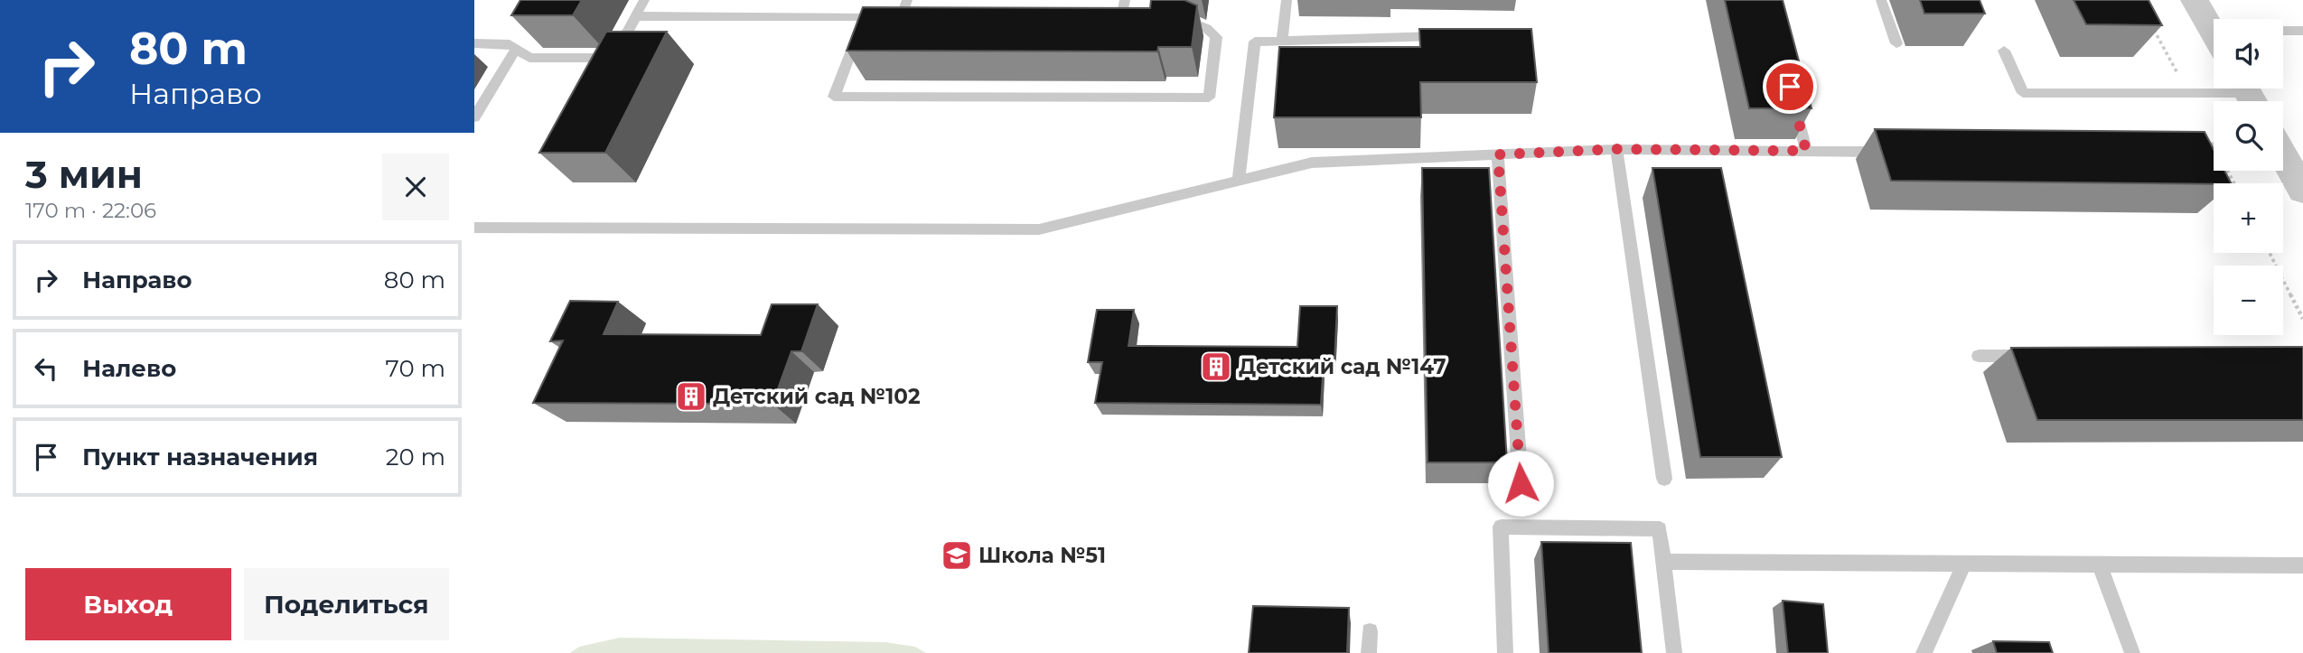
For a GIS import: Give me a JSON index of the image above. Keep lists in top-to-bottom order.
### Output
{
  "places": {
    "building": ["Детский сад №147", "Детский сад №102"],
    "school or university": ["Школа №51"]
  },
  "page": {
    "turn": ["80 m", "Направо"],
    "map_buttons": ["+", "−"],
    "heading": ["3 мин", "170 m · 22:06"],
    "list": [
      {
        "name": "Направо",
        "value": "80 m"
      },
      {
        "name": "Налево",
        "value": "70 m"
      },
      {
        "name": "Пункт назначения",
        "value": "20 m"
      }
    ],
    "buttons": ["Выход", "Поделиться"]
  }
}
